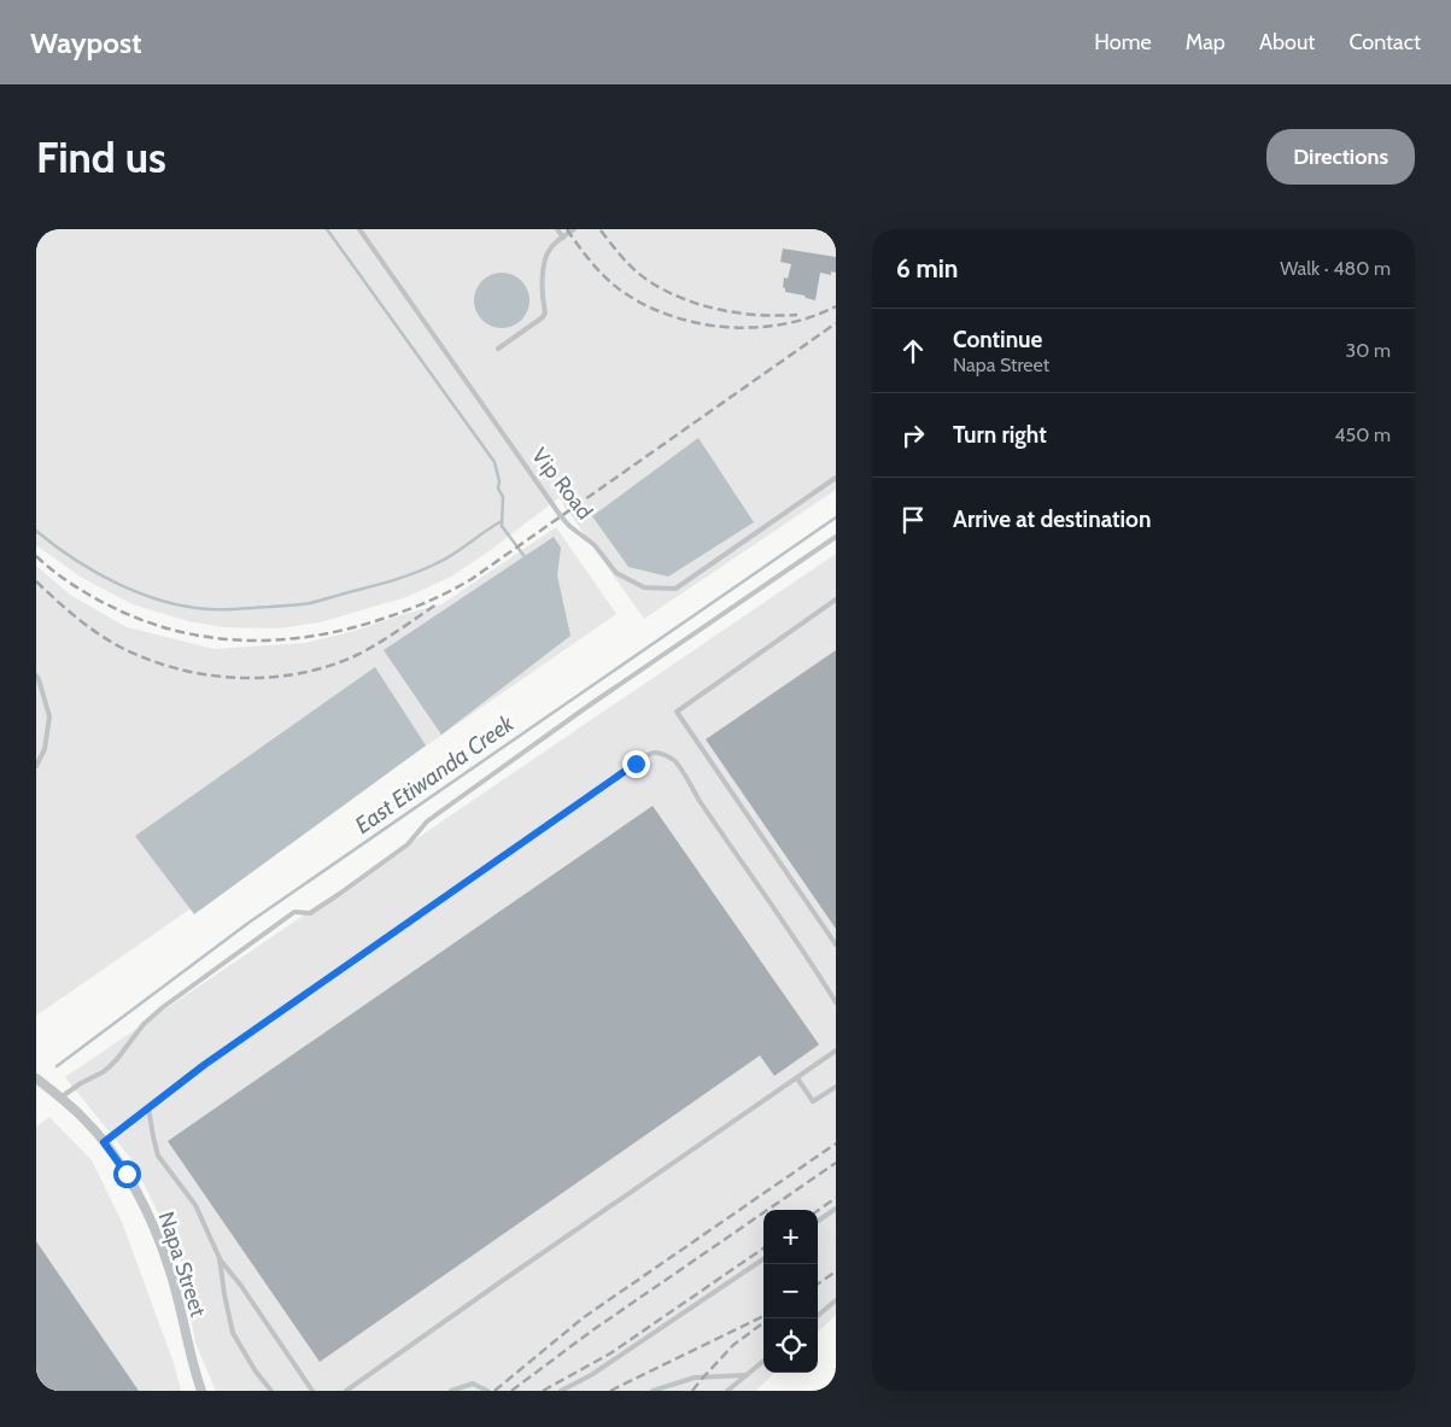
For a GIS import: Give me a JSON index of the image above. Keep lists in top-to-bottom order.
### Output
{
  "streets": {
    "street": ["Napa Street"],
    "lane": ["Vip Road"]
  },
  "water": ["East Etiwanda Creek"],
  "page": {
    "header": "Waypost",
    "nav": [
      "Home",
      "Map",
      "About",
      "Contact"
    ],
    "buttons": "Directions",
    "title": "Find us",
    "heading": ["6 min", "Walk · 480 m"],
    "list": [
      ["Continue", "Napa Street", "30 m"],
      ["Turn right", "450 m"],
      "Arrive at destination"
    ],
    "map_buttons": ["+", "−"]
  }
}
